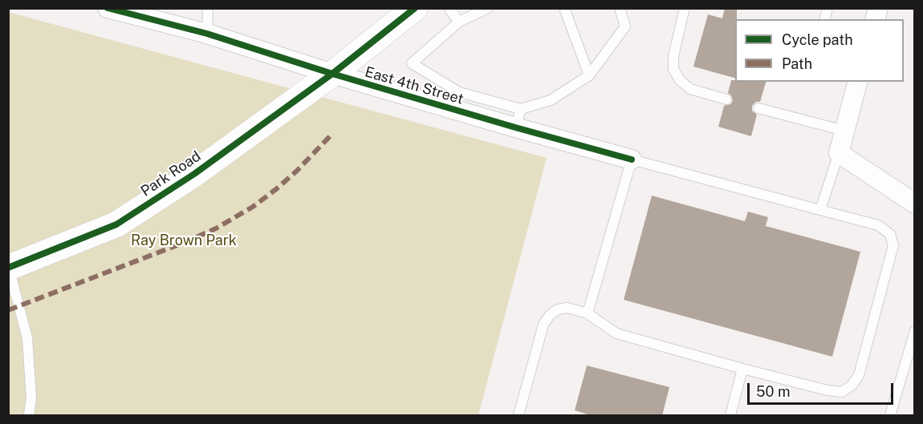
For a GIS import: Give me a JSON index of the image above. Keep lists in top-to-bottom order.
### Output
{
  "streets": {
    "street": ["East 4th Street", "Park Road"]
  },
  "crossings": [
    ["East 4th Street", "Park Road"]
  ],
  "parks": ["Ray Brown Park"],
  "legend": ["Cycle path", "Path"],
  "scale_bar": "50 m"
}
